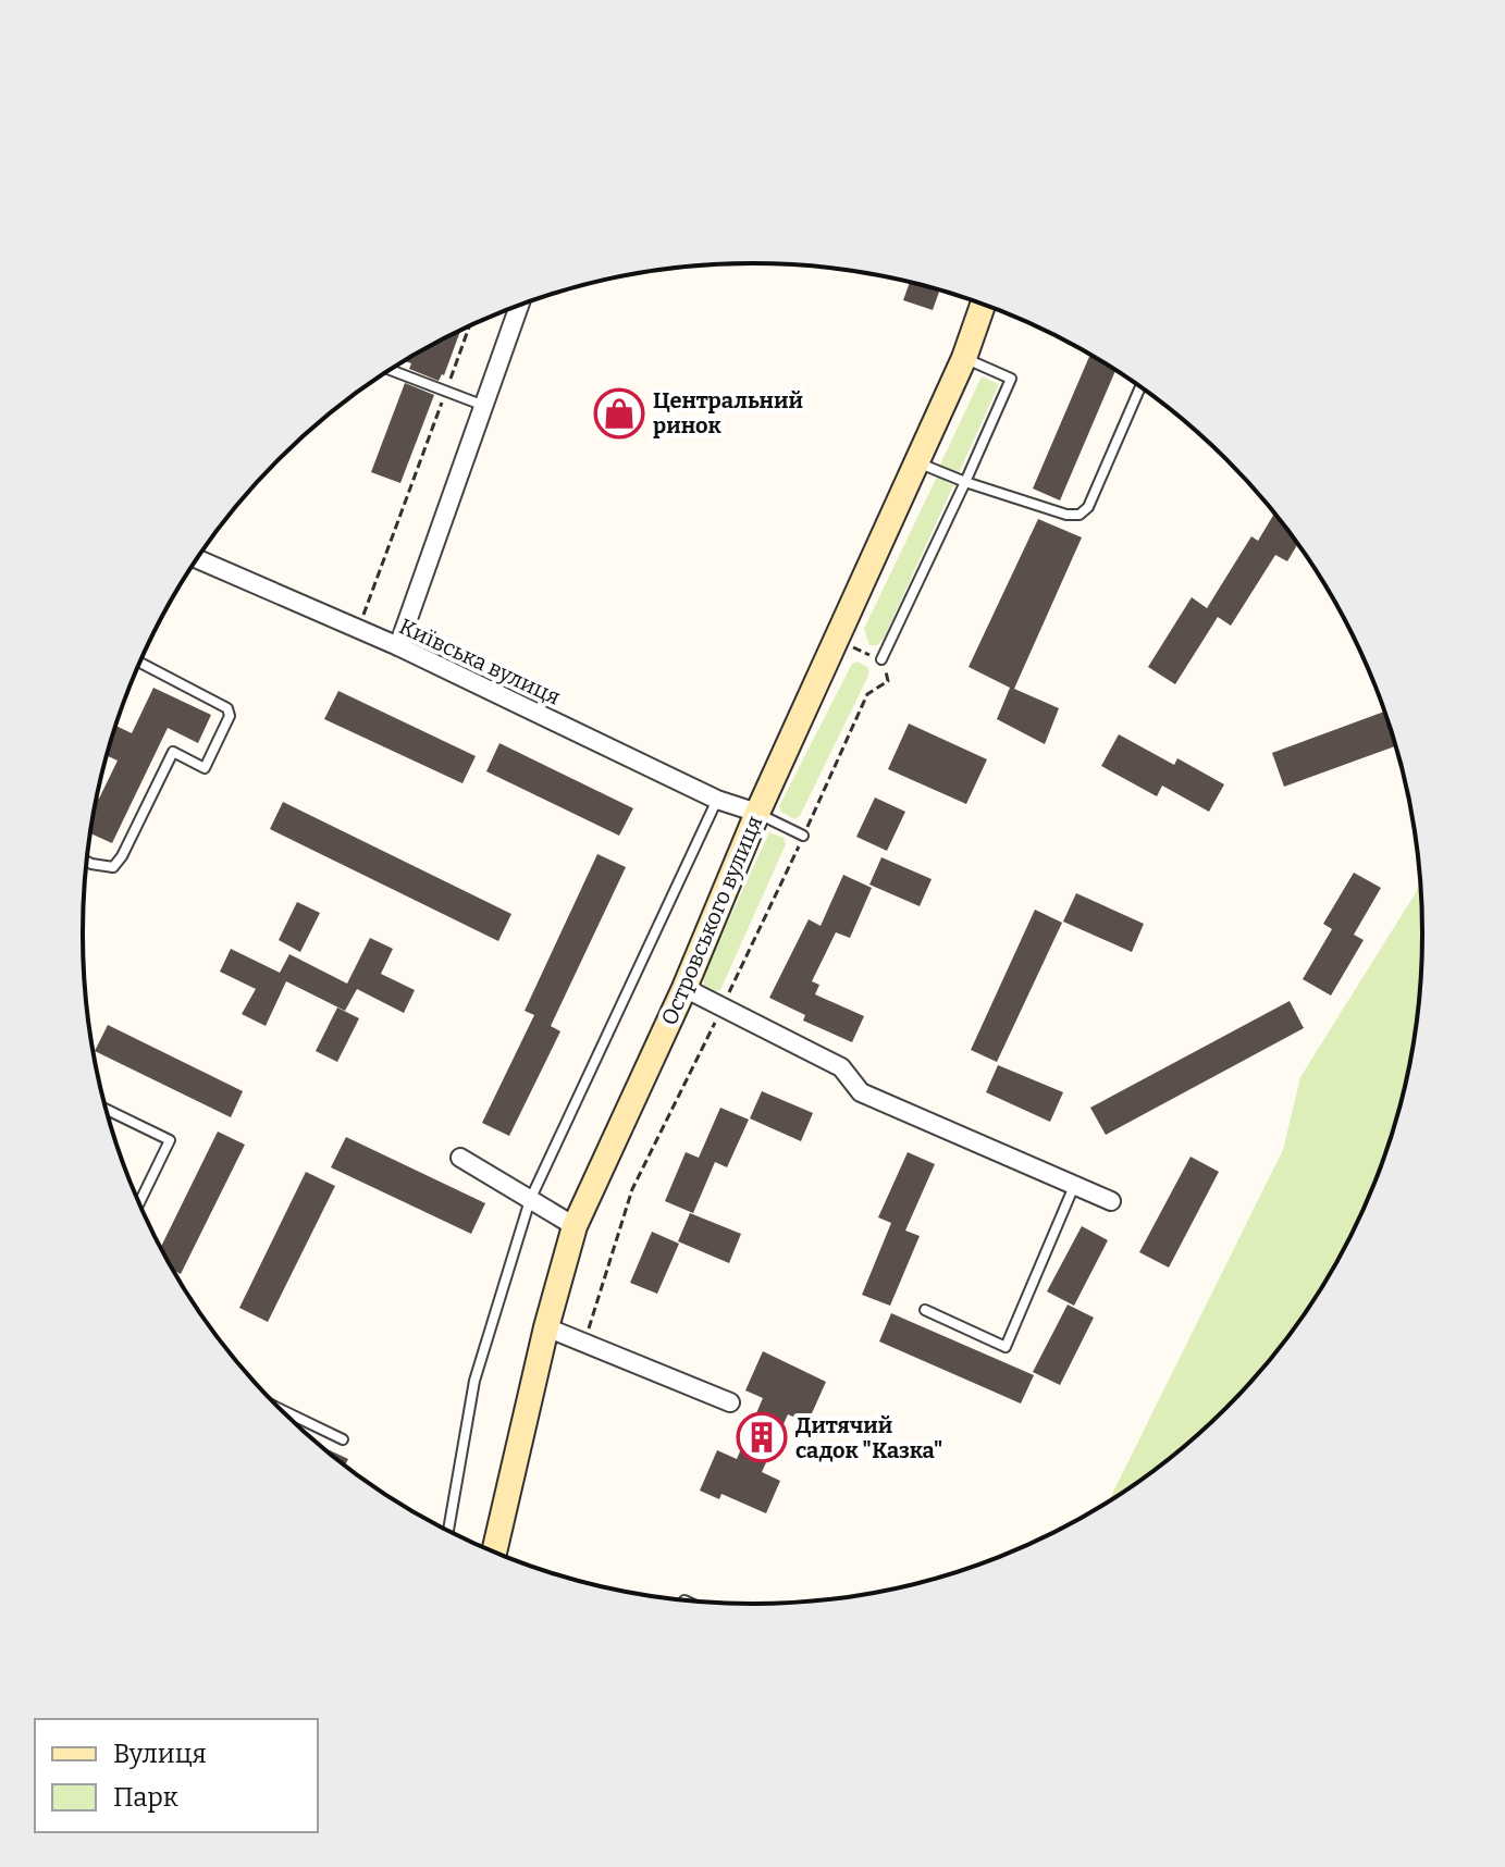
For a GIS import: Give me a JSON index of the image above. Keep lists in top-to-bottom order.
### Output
{
  "streets": {
    "main road": ["Островського вулиця"],
    "street": ["Київська вулиця"]
  },
  "crossings": [
    ["Київська вулиця", "Островського вулиця"]
  ],
  "places": {
    "shop": ["Центральний ринок"],
    "building": ["Дитячий садок \"Казка\""]
  },
  "legend": ["Вулиця", "Парк"]
}
